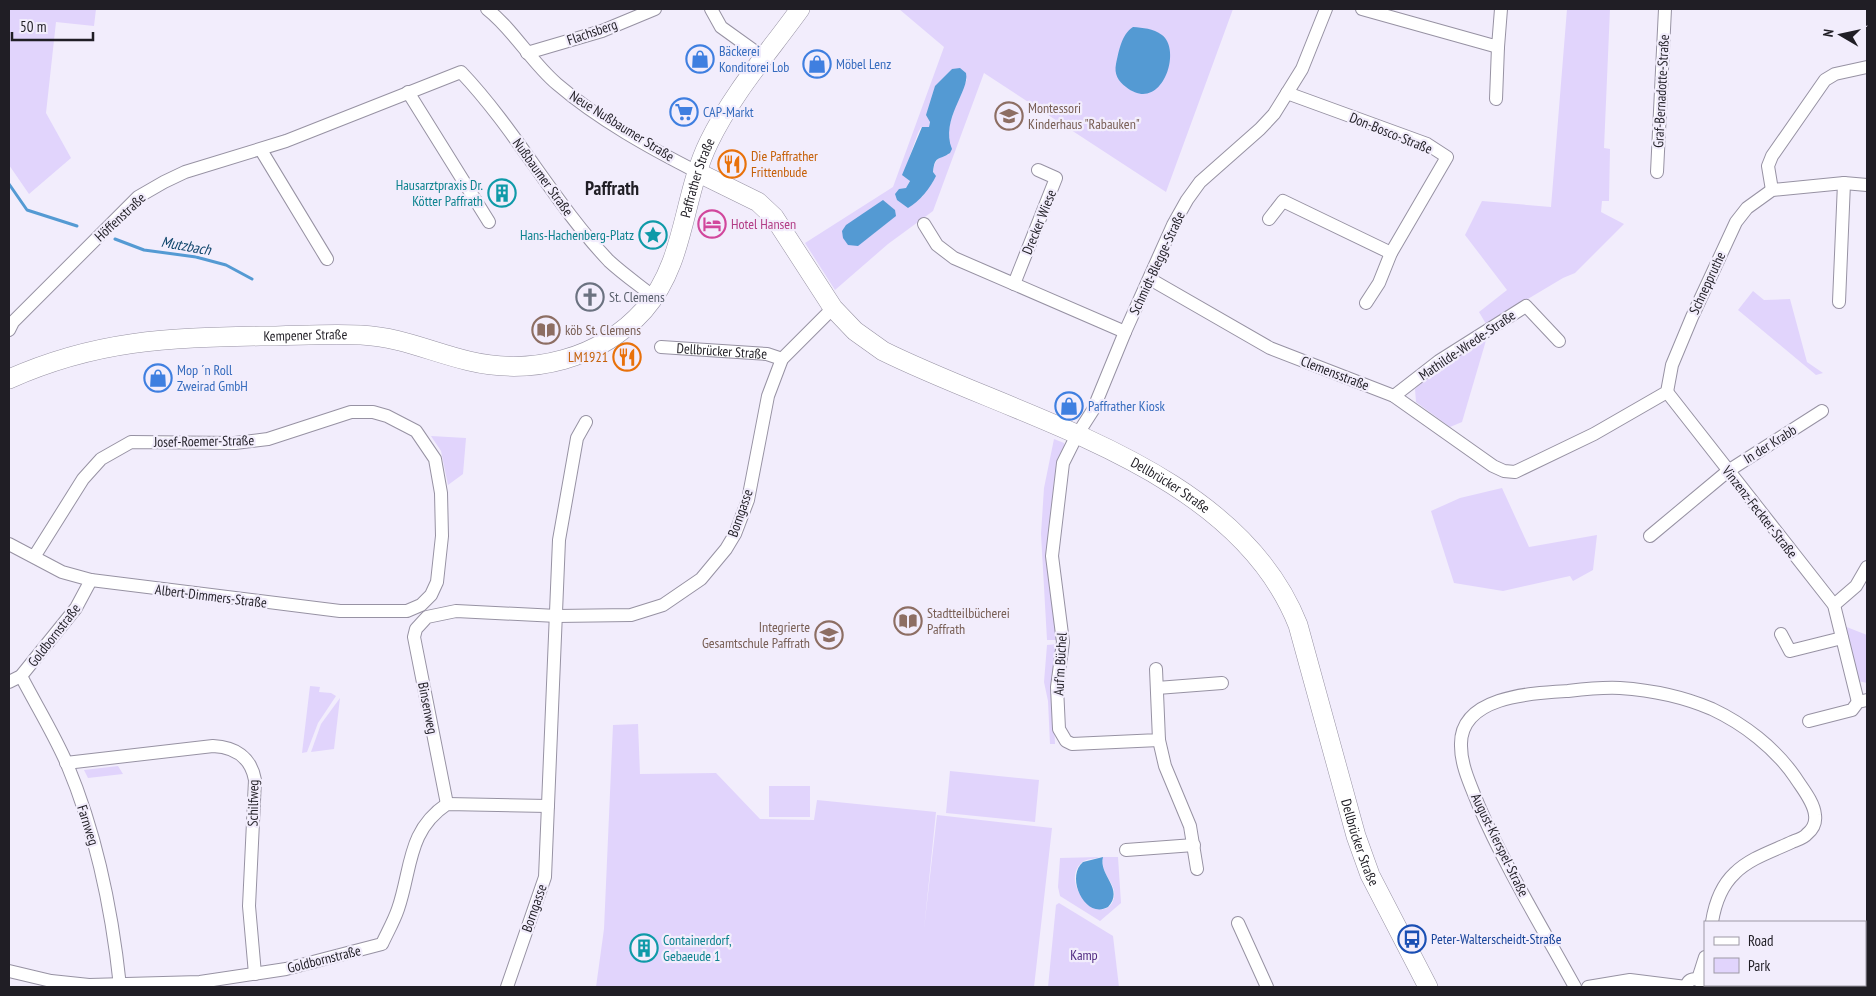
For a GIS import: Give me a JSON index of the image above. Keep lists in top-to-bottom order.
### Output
{
  "streets": {
    "main road": ["Paffrather Straße", "Kempener Straße", "Dellbrücker Straße"],
    "street": [
      "Flachsberg",
      "Graf-Bernadotte-Straße",
      "Neue Nußbaumer Straße",
      "Don-Bosco-Straße",
      "Nußbaumer Straße",
      "Höffenstraße",
      "Drecker Wiese",
      "Schmidt-Blegge-Straße",
      "Schneppruthe",
      "Mathilde-Wrede-Straße",
      "Clemensstraße",
      "Josef-Roemer-Straße",
      "In der Krabb",
      "Vinzenz-Feckter-Straße",
      "Borngasse",
      "Albert-Dimmers-Straße",
      "Goldbornstraße",
      "Auf'm Büchel",
      "Binsenweg",
      "Schilfweg",
      "Farnweg",
      "August-Kierspel-Straße"
    ]
  },
  "crossings": [
    ["Flachsberg", "Neue Nußbaumer Straße"],
    ["Neue Nußbaumer Straße", "Paffrather Straße"],
    ["Neue Nußbaumer Straße", "Dellbrücker Straße"],
    ["Don-Bosco-Straße", "Schmidt-Blegge-Straße"],
    ["Nußbaumer Straße", "Paffrather Straße"],
    ["Nußbaumer Straße", "Höffenstraße"],
    ["Paffrather Straße", "Kempener Straße"],
    ["Paffrather Straße", "Dellbrücker Straße"],
    ["Schmidt-Blegge-Straße", "Dellbrücker Straße"],
    ["Schmidt-Blegge-Straße", "Clemensstraße"],
    ["Schmidt-Blegge-Straße", "Auf'm Büchel"],
    ["Schneppruthe", "Clemensstraße"],
    ["Schneppruthe", "Vinzenz-Feckter-Straße"],
    ["Mathilde-Wrede-Straße", "Clemensstraße"],
    ["Dellbrücker Straße", "Borngasse"],
    ["Dellbrücker Straße", "Auf'm Büchel"],
    ["Clemensstraße", "Vinzenz-Feckter-Straße"],
    ["Josef-Roemer-Straße", "Albert-Dimmers-Straße"],
    ["Josef-Roemer-Straße", "Binsenweg"],
    ["In der Krabb", "Vinzenz-Feckter-Straße"],
    ["Borngasse", "Albert-Dimmers-Straße"],
    ["Albert-Dimmers-Straße", "Goldbornstraße"],
    ["Albert-Dimmers-Straße", "Binsenweg"],
    ["Goldbornstraße", "Binsenweg"],
    ["Goldbornstraße", "Schilfweg"],
    ["Goldbornstraße", "Farnweg"],
    ["Schilfweg", "Farnweg"]
  ],
  "districts": ["Paffrath"],
  "water": ["Mutzbach"],
  "parks": ["Kamp"],
  "places": {
    "shop": [
      "Bäckerei Konditorei Lob",
      "Möbel Lenz",
      "Mop ´n Roll Zweirad GmbH",
      "Paffrather Kiosk"
    ],
    "supermarket": ["CAP-Markt"],
    "school or university": ["Montessori Kinderhaus \"Rabauken\"", "Integrierte Gesamtschule Paffrath"],
    "restaurant": ["Die Paffrather Frittenbude", "LM1921"],
    "building": ["Hausarztpraxis Dr. Kötter Paffrath", "Containerdorf, Gebaeude 1"],
    "hotel": ["Hotel Hansen"],
    "place": ["Hans-Hachenberg-Platz"],
    "church": ["St. Clemens"],
    "library": ["köb St. Clemens", "Stadtteilbücherei Paffrath"],
    "bus stop": ["Peter-Walterscheidt-Straße"]
  },
  "legend": ["Road", "Park"],
  "scale_bar": "50 m",
  "north": "left"
}
